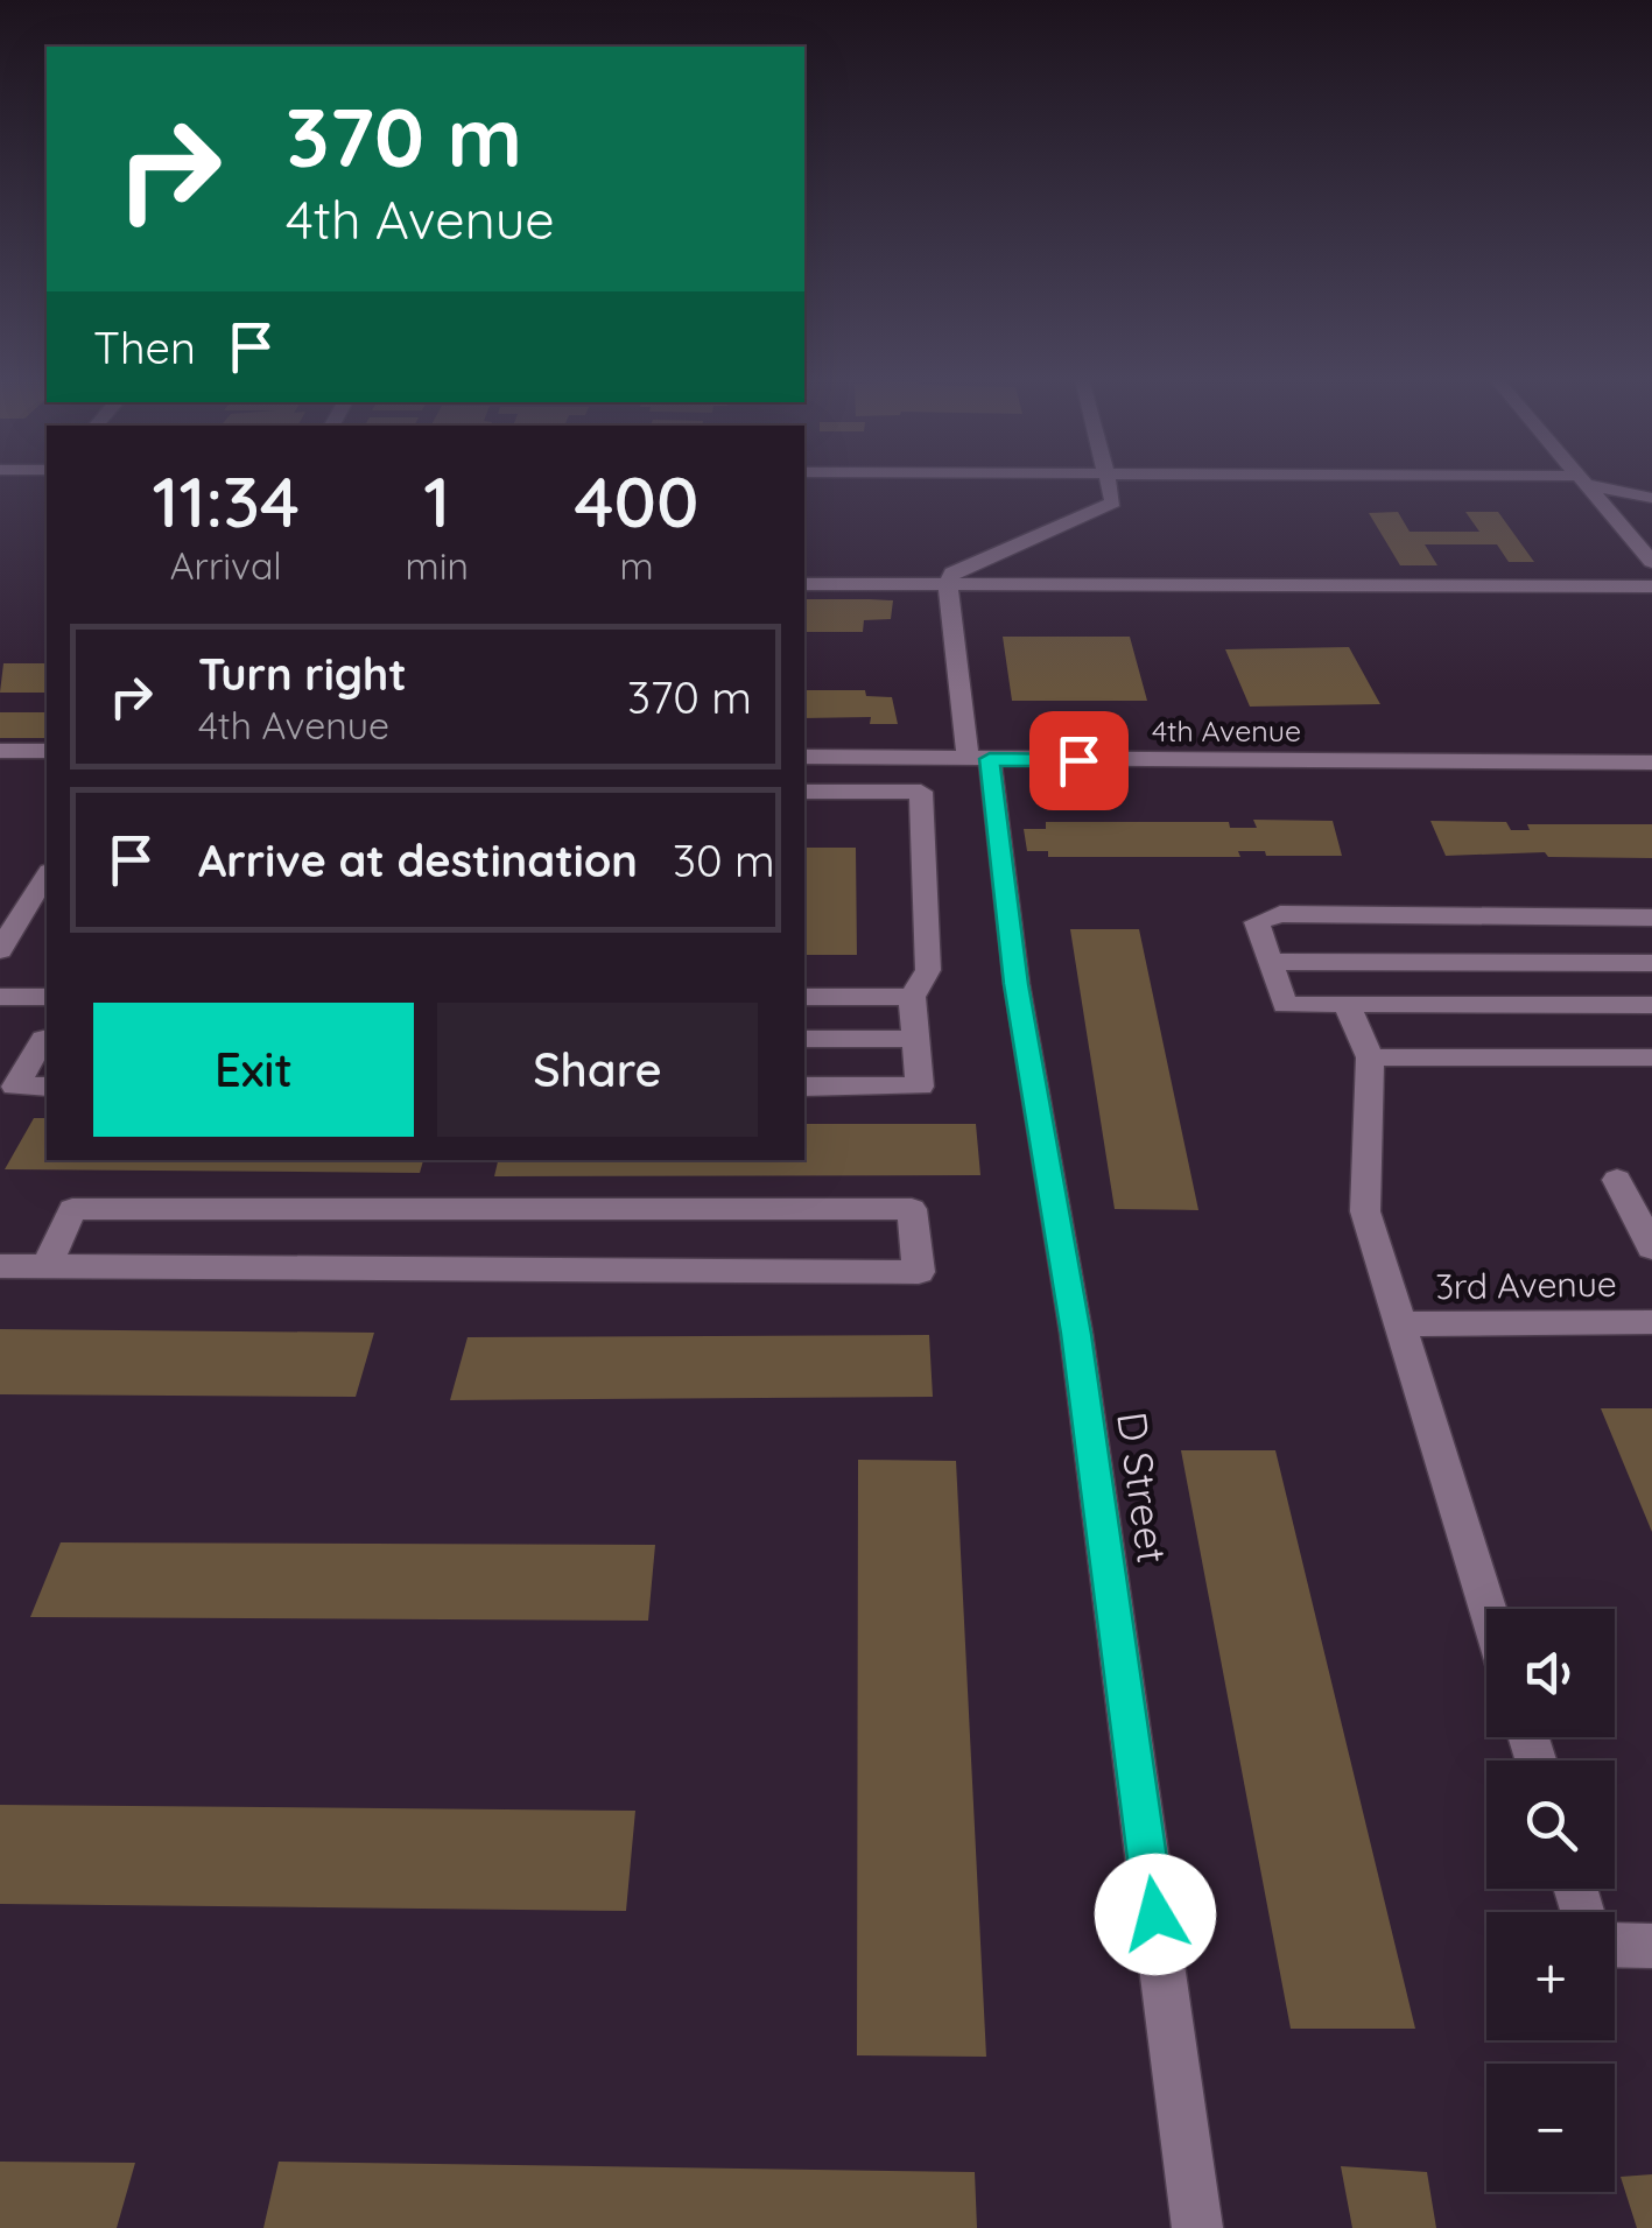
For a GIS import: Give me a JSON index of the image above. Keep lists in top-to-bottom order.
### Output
{
  "streets": {
    "street": ["4th Avenue", "3rd Avenue", "D Street"]
  },
  "crossings": [
    ["4th Avenue", "D Street"]
  ],
  "page": {
    "turn": ["370 m", "4th Avenue"],
    "then": "Then",
    "eta": [
      "11:34",
      "Arrival",
      "1",
      "min",
      "400",
      "m"
    ],
    "list": [
      {
        "name": "Turn right",
        "note": "4th Avenue",
        "value": "370 m"
      },
      {
        "name": "Arrive at destination",
        "value": "30 m"
      }
    ],
    "buttons": ["Exit", "Share"],
    "map_buttons": ["+", "−"]
  }
}
